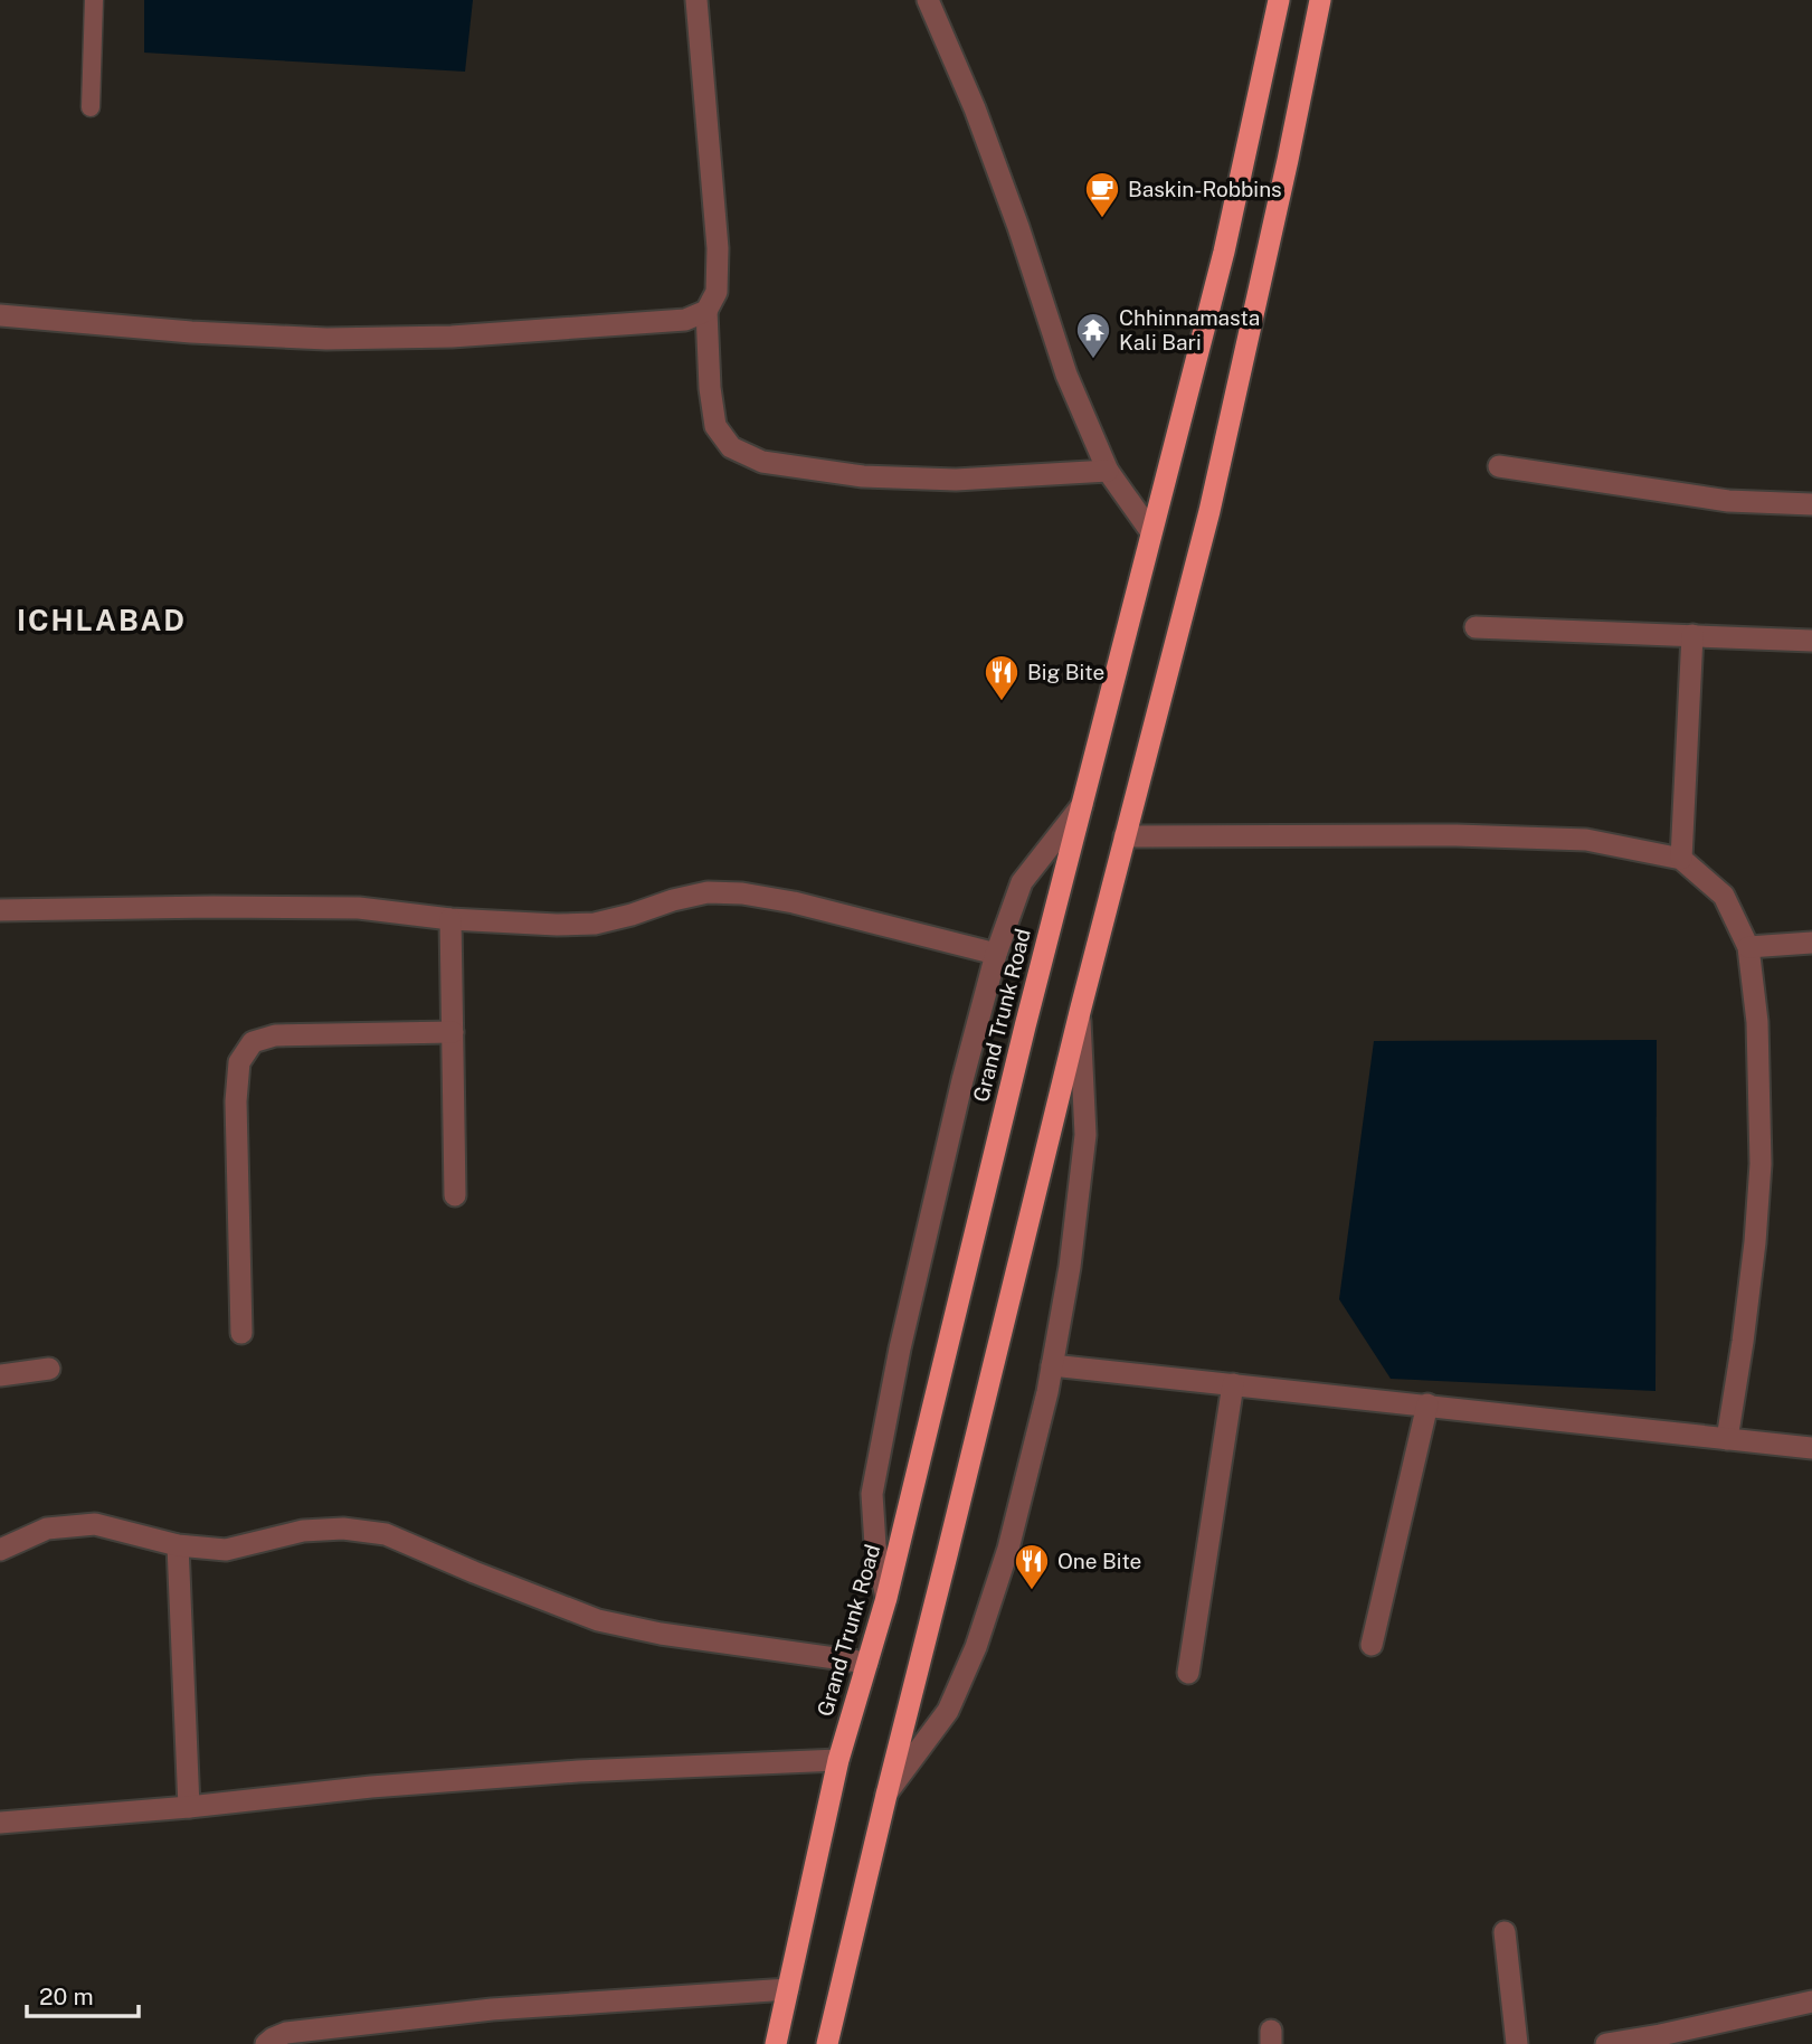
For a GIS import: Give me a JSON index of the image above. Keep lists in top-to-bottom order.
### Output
{
  "streets": {
    "highway": ["Grand Trunk Road"]
  },
  "districts": ["ICHLABAD"],
  "places": {
    "cafe": ["Baskin-Robbins"],
    "temple": ["Chhinnamasta Kali Bari"],
    "restaurant": ["Big Bite", "One Bite"]
  },
  "scale_bar": "20 m"
}
